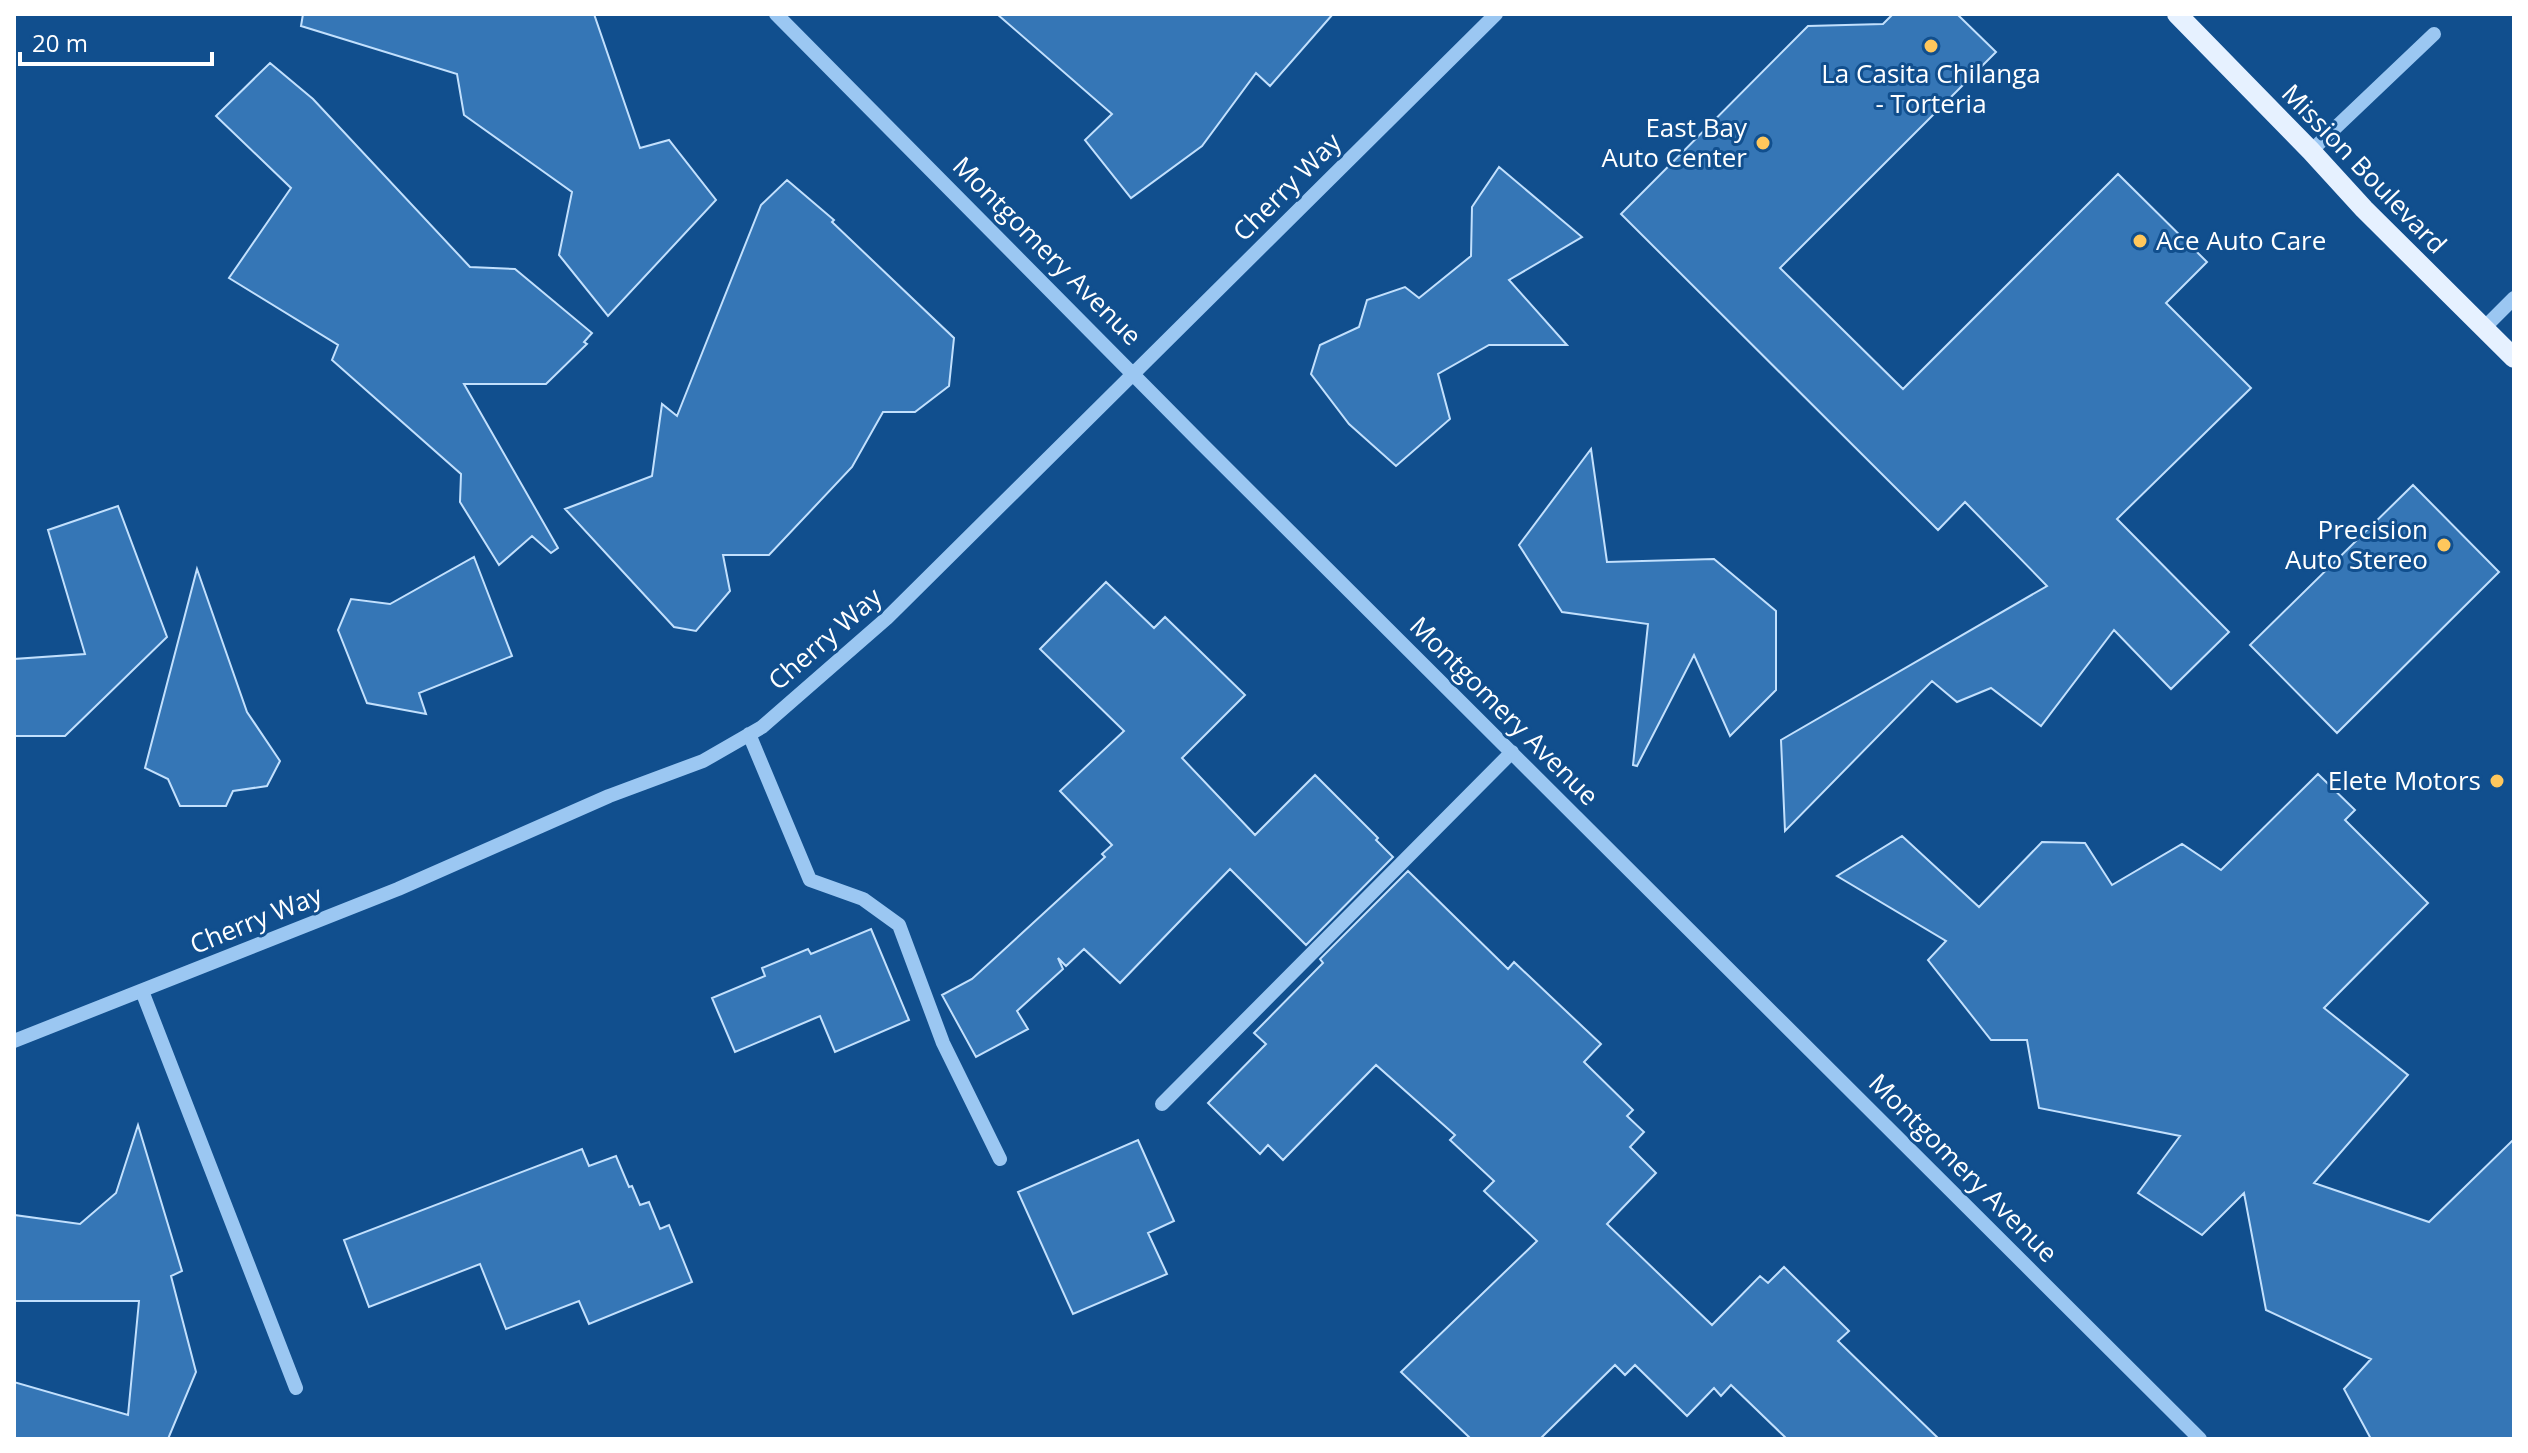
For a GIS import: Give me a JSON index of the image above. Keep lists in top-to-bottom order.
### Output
{
  "streets": {
    "main road": ["Mission Boulevard"],
    "street": ["Cherry Way", "Montgomery Avenue"]
  },
  "crossings": [
    ["Cherry Way", "Montgomery Avenue"]
  ],
  "places": [
    "La Casita Chilanga - Torteria",
    "East Bay Auto Center",
    "Ace Auto Care",
    "Precision Auto Stereo",
    "Elete Motors"
  ],
  "scale_bar": "20 m"
}
